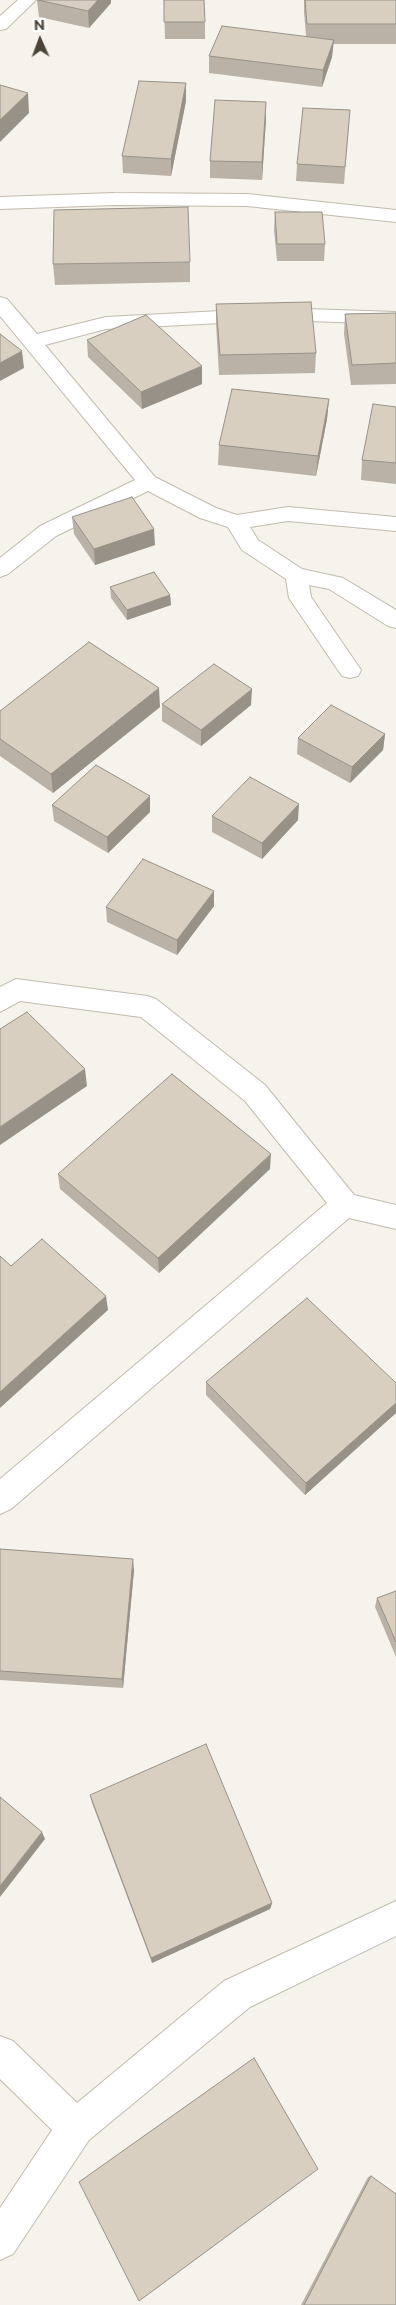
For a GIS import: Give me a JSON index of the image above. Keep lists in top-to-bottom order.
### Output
{
  "north": "top"
}
